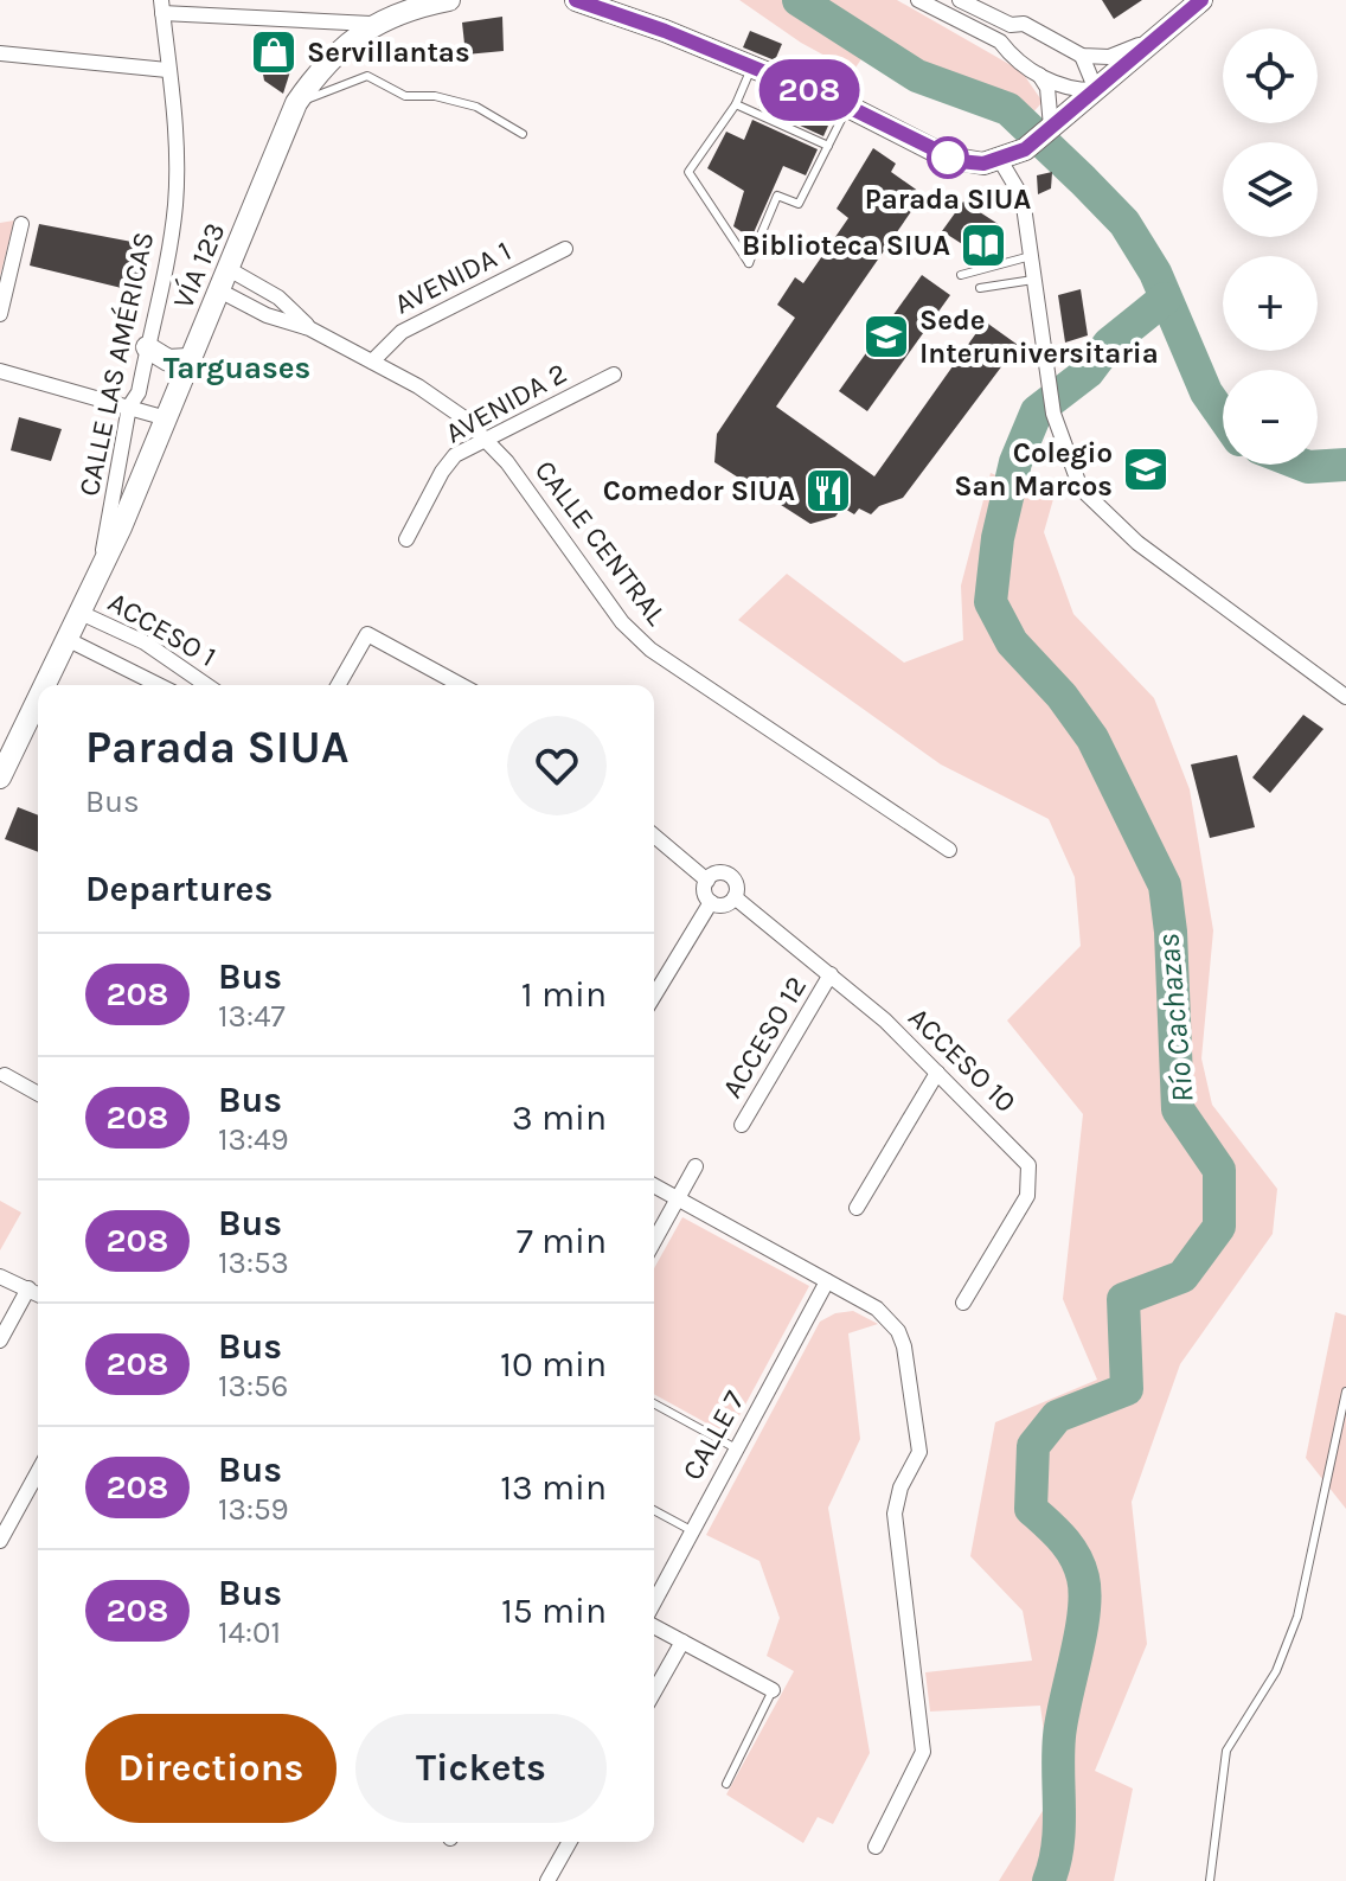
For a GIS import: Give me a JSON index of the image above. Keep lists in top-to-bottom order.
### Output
{
  "streets": {
    "main road": ["VÍA 123"],
    "street": [
      "AVENIDA 1",
      "CALLE LAS AMÉRICAS",
      "AVENIDA 2",
      "CALLE CENTRAL",
      "ACCESO 1",
      "ACCESO 12",
      "ACCESO 10",
      "CALLE 7"
    ]
  },
  "crossings": [
    ["VÍA 123", "CALLE LAS AMÉRICAS"],
    ["VÍA 123", "CALLE CENTRAL"],
    ["VÍA 123", "ACCESO 1"],
    ["AVENIDA 1", "CALLE CENTRAL"],
    ["AVENIDA 2", "CALLE CENTRAL"],
    ["ACCESO 12", "ACCESO 10"]
  ],
  "districts": ["Targuases"],
  "water": ["Río Cachazas"],
  "places": {
    "shop": ["Servillantas"],
    "other": ["Parada SIUA"],
    "library": ["Biblioteca SIUA"],
    "school or university": ["Sede Interuniversitaria", "Colegio San Marcos"],
    "restaurant": ["Comedor SIUA"]
  },
  "lines": ["bus line 208"],
  "page": {
    "on_map": "208",
    "map_buttons": ["+", "−"],
    "heading": [
      ["Parada SIUA", "Bus"],
      "Departures"
    ],
    "list": [
      {
        "mark": "208",
        "name": "Bus",
        "note": "13:47",
        "value": "1 min"
      },
      {
        "mark": "208",
        "name": "Bus",
        "note": "13:49",
        "value": "3 min"
      },
      {
        "mark": "208",
        "name": "Bus",
        "note": "13:53",
        "value": "7 min"
      },
      {
        "mark": "208",
        "name": "Bus",
        "note": "13:56",
        "value": "10 min"
      },
      {
        "mark": "208",
        "name": "Bus",
        "note": "13:59",
        "value": "13 min"
      },
      {
        "mark": "208",
        "name": "Bus",
        "note": "14:01",
        "value": "15 min"
      }
    ],
    "buttons": ["Directions", "Tickets"]
  }
}
